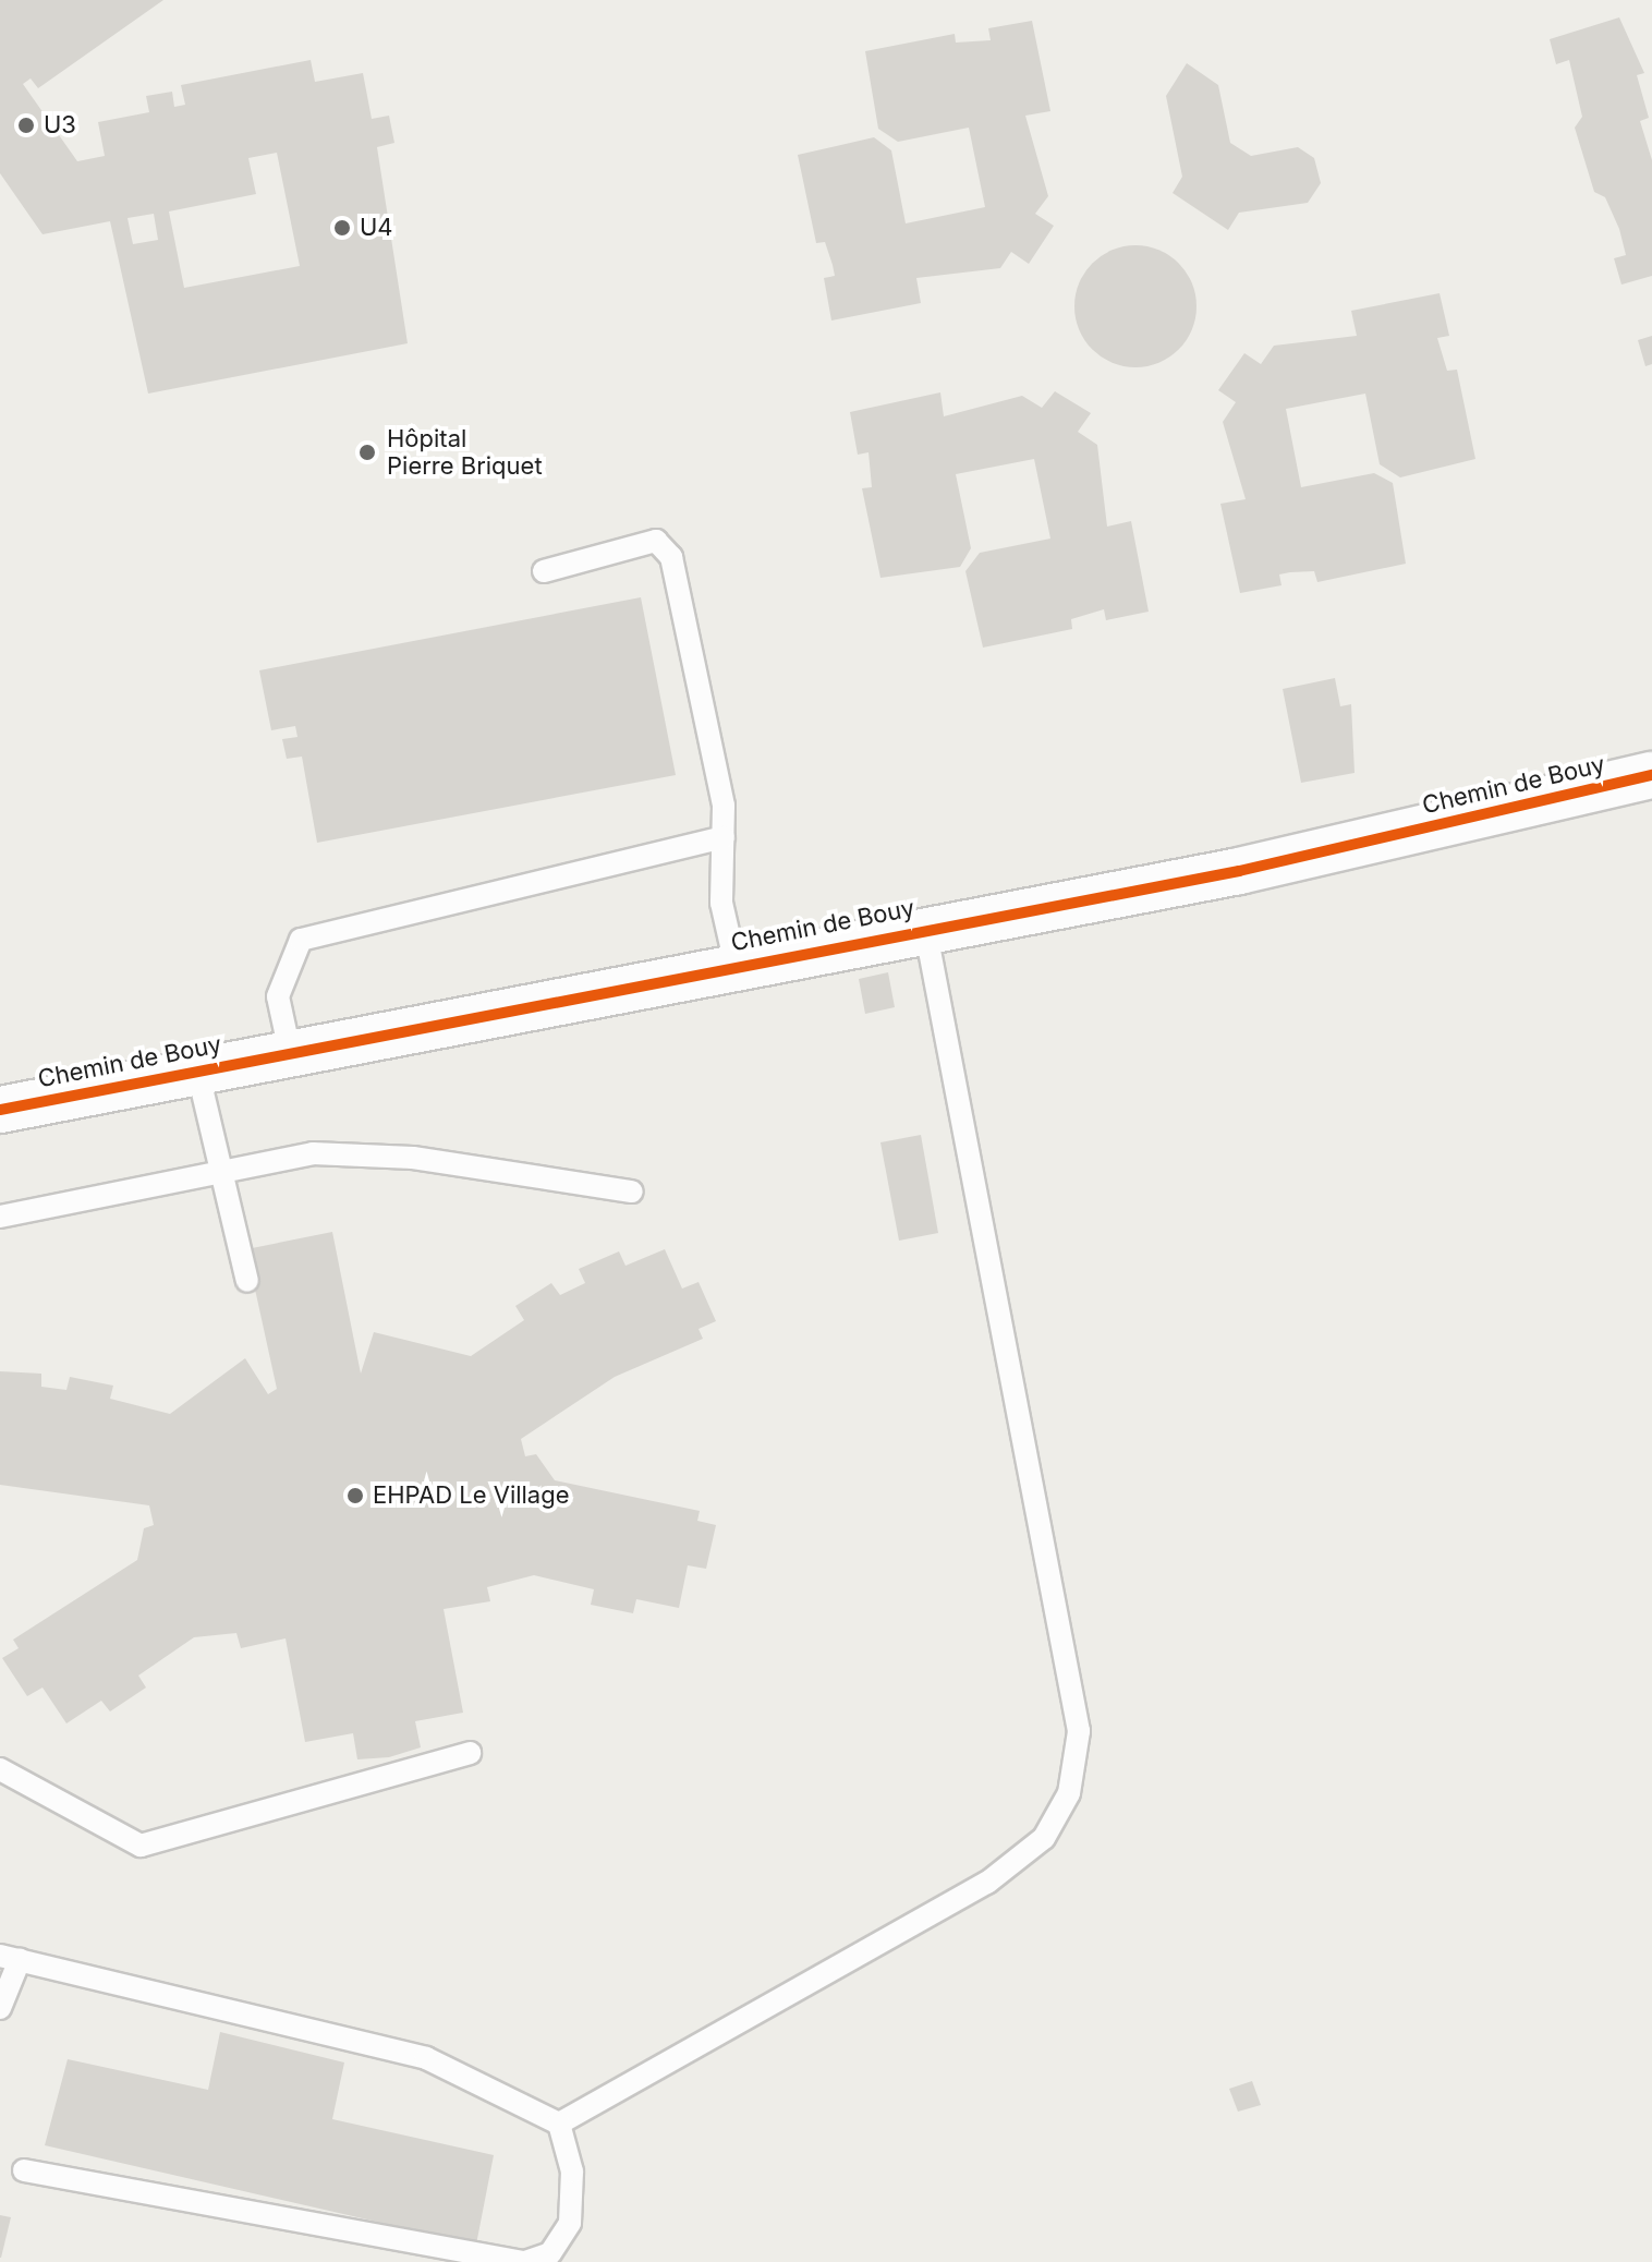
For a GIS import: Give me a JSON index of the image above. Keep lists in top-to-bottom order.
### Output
{
  "streets": {
    "street": ["Chemin de Bouy"]
  },
  "places": [
    "U3",
    "U4",
    "Hôpital Pierre Briquet",
    "EHPAD Le Village"
  ]
}
